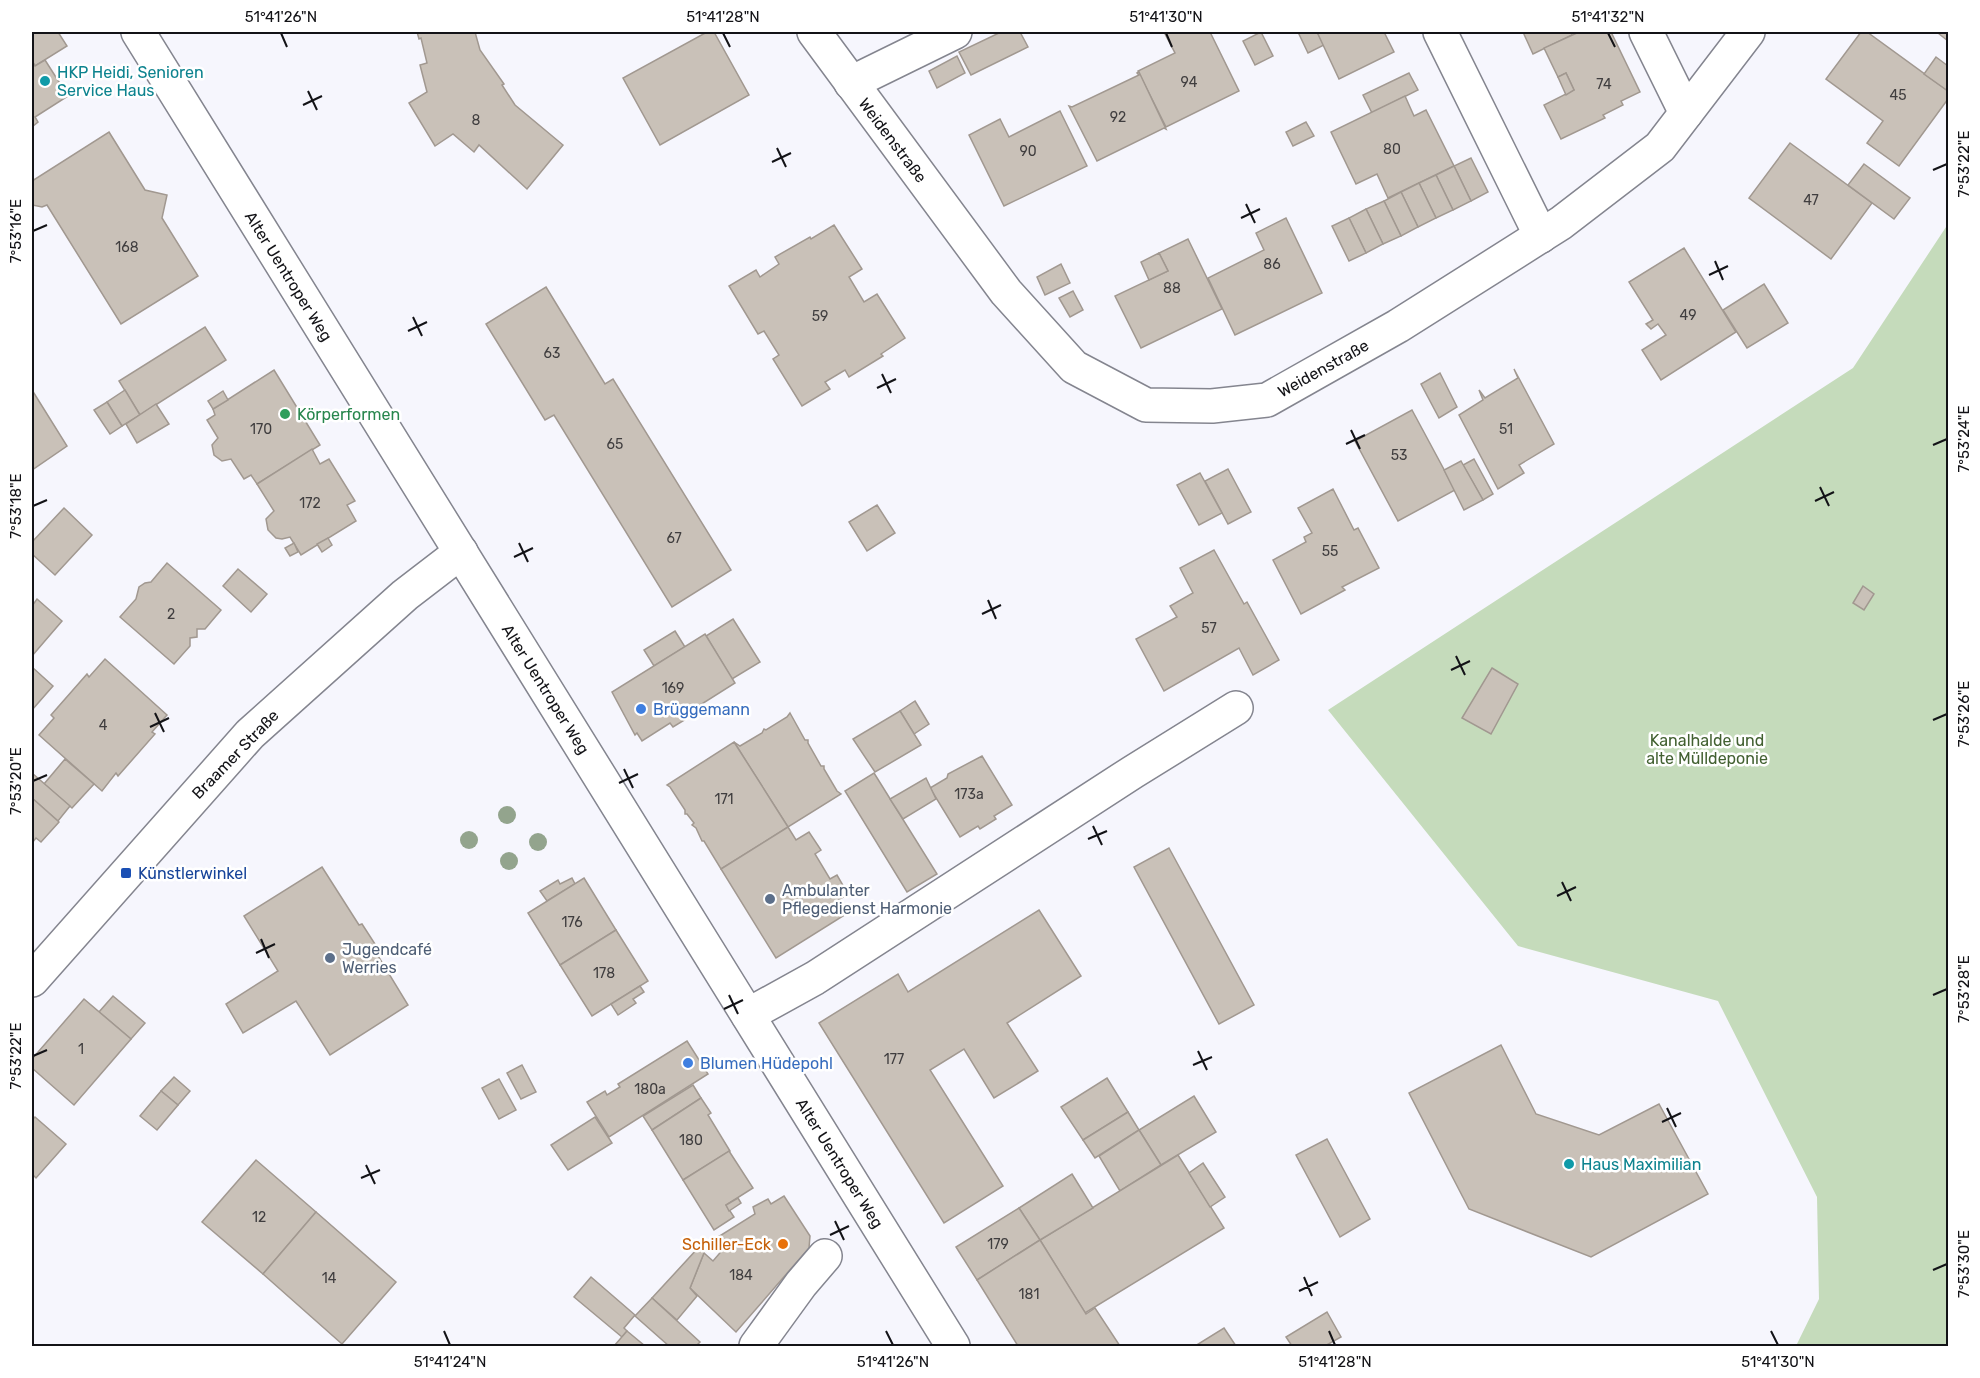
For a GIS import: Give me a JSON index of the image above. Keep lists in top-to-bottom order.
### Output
{
  "streets": {
    "street": ["Weidenstraße", "Alter Uentroper Weg", "Braamer Straße"]
  },
  "crossings": [
    ["Alter Uentroper Weg", "Braamer Straße"]
  ],
  "parks": ["Kanalhalde und alte Mülldeponie"],
  "places": {
    "other": [
      "HKP Heidi, Senioren Service Haus",
      "Körperformen",
      "Brüggemann",
      "Ambulanter Pflegedienst Harmonie",
      "Jugendcafé Werries",
      "Blumen Hüdepohl",
      "Haus Maximilian",
      "Schiller-Eck"
    ],
    "transit": ["Künstlerwinkel"]
  },
  "house_numbers": [
    "94",
    "74",
    "45",
    "92",
    "8",
    "80",
    "90",
    "47",
    "168",
    "86",
    "88",
    "49",
    "59",
    "63",
    "170",
    "51",
    "65",
    "53",
    "172",
    "67",
    "55",
    "2",
    "57",
    "169",
    "4",
    "173a",
    "171",
    "176",
    "178",
    "1",
    "177",
    "180a",
    "180",
    "12",
    "179",
    "184",
    "14",
    "181"
  ],
  "coordinates": [
    "51°41'26\"N",
    "51°41'28\"N",
    "51°41'30\"N",
    "51°41'32\"N",
    "7°53'22\"E",
    "7°53'16\"E",
    "7°53'24\"E",
    "7°53'18\"E",
    "7°53'26\"E",
    "7°53'20\"E",
    "7°53'28\"E",
    "7°53'30\"E",
    "51°41'24\"N"
  ]
}
